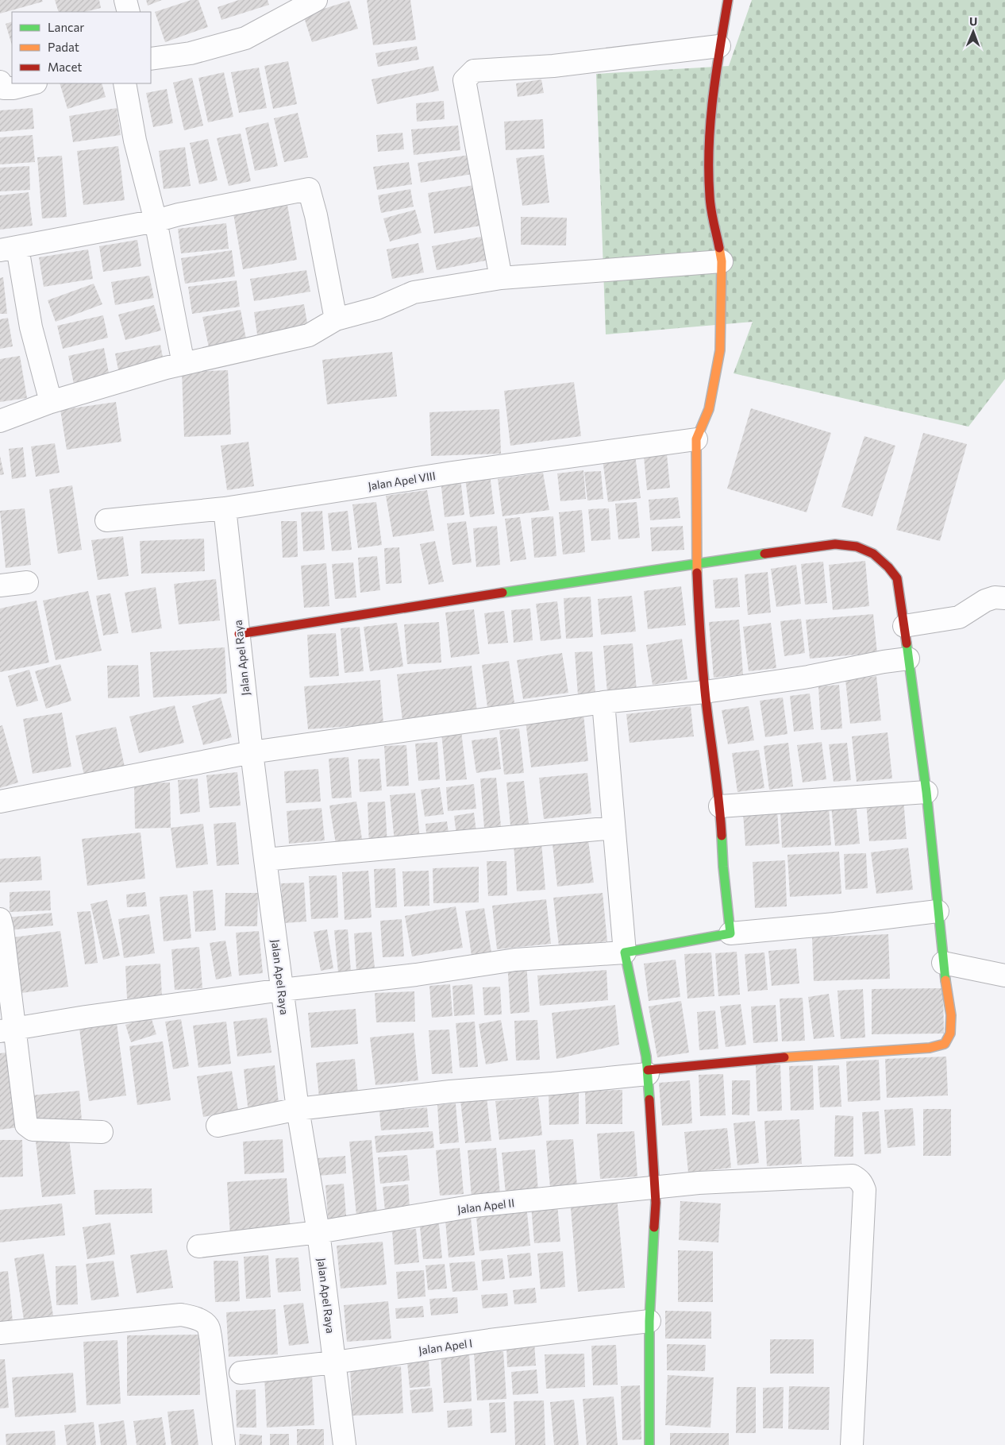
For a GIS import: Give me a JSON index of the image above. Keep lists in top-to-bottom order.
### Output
{
  "streets": {
    "street": [
      "Jalan Apel VIII",
      "Jalan Apel Raya",
      "Jalan Apel II",
      "Jalan Apel I"
    ]
  },
  "crossings": [
    ["Jalan Apel VIII", "Jalan Apel Raya"],
    ["Jalan Apel Raya", "Jalan Apel II"],
    ["Jalan Apel Raya", "Jalan Apel I"]
  ],
  "legend": ["Lancar", "Padat", "Macet"],
  "north": "top"
}
